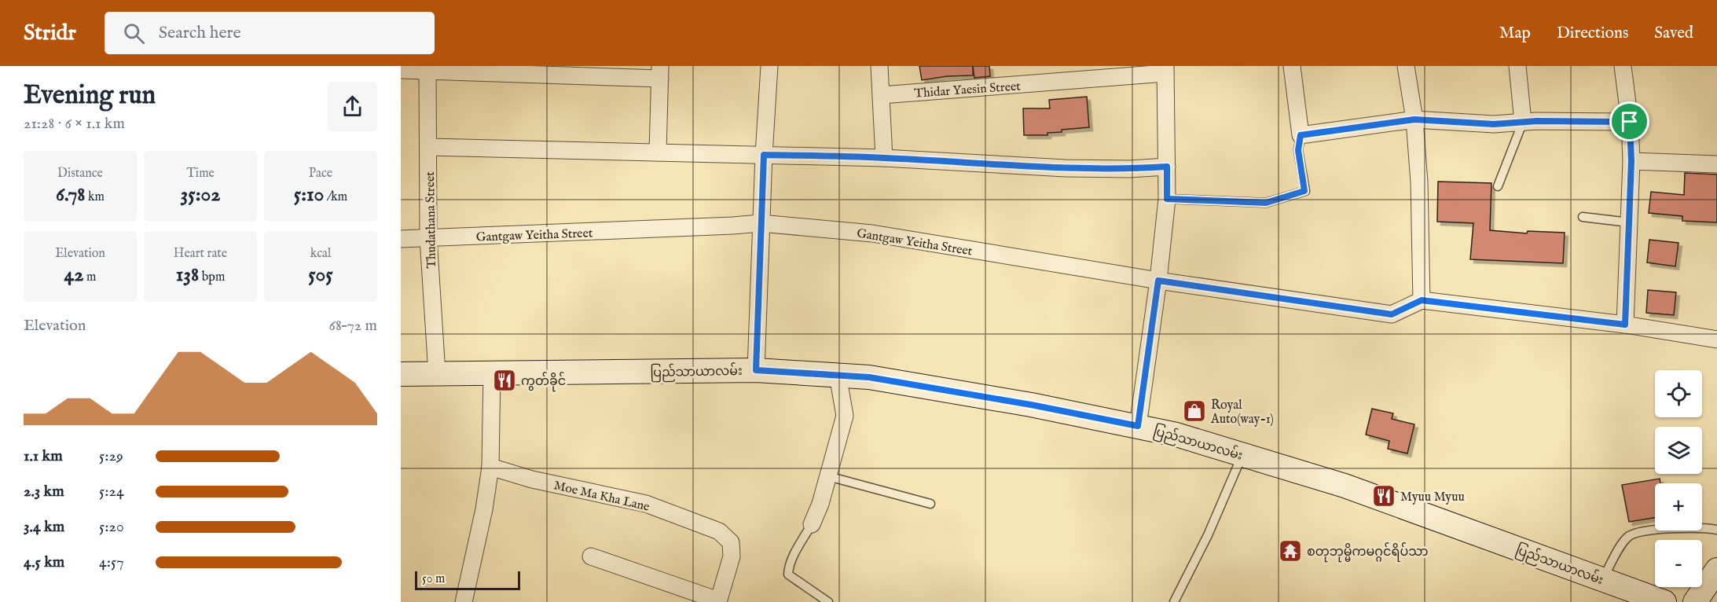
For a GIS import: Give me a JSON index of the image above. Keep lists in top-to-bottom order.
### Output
{
  "streets": {
    "street": [
      "Thidar Yaesin Street",
      "Thudathana Street",
      "Gantgaw Yeitha Street",
      "ပြည်သာယာလမ်း",
      "Moe Ma Kha Lane"
    ]
  },
  "crossings": [
    ["Thudathana Street", "Gantgaw Yeitha Street"],
    ["Thudathana Street", "ပြည်သာယာလမ်း"]
  ],
  "places": {
    "restaurant": ["ကွတ်ခိုင်", "Myuu Myuu"],
    "shop": ["Royal Auto(way-1)"],
    "temple": ["စတုဘုမ္မိကမဂ္ဂင်ရိပ်သာ"]
  },
  "scale_bar": "50 m",
  "page": {
    "header": "Stridr",
    "search": "Search here",
    "nav": ["Map", "Directions", "Saved"],
    "heading": ["Evening run", "21:28 · 6 × 1.1 km"],
    "stats": [
      ["Distance", "6.78 km"],
      ["Time", "35:02"],
      ["Pace", "5:10 /km"],
      ["Elevation", "42 m"],
      ["Heart rate", "138 bpm"],
      ["kcal", "505"]
    ],
    "chart": ["Elevation", "68–72 m"],
    "map_buttons": ["+", "−"],
    "list": [
      {
        "name": "1.1 km",
        "note": "5:29"
      },
      {
        "name": "2.3 km",
        "note": "5:24"
      },
      {
        "name": "3.4 km",
        "note": "5:20"
      },
      {
        "name": "4.5 km",
        "note": "4:57"
      }
    ],
    "scale": "50 m"
  }
}
